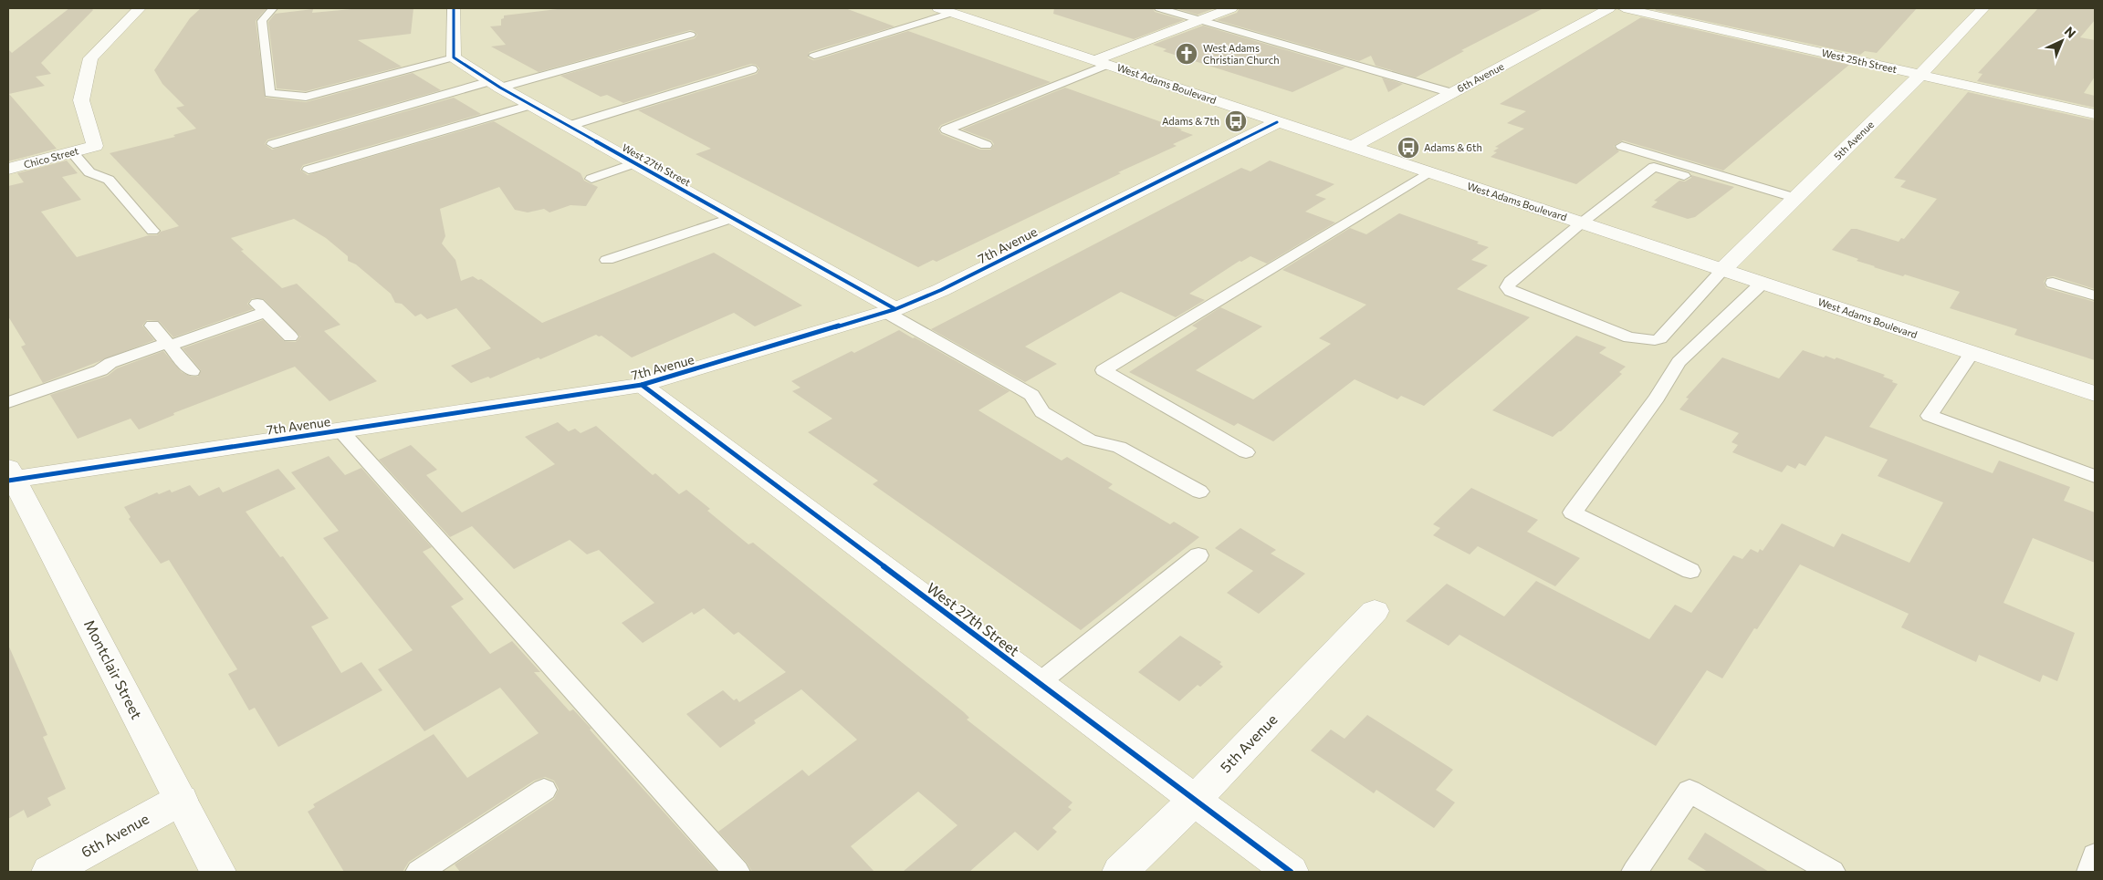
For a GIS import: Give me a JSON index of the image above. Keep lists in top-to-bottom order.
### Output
{
  "streets": {
    "street": [
      "West 25th Street",
      "6th Avenue",
      "West Adams Boulevard",
      "5th Avenue",
      "Chico Street",
      "West 27th Street",
      "7th Avenue",
      "Montclair Street"
    ]
  },
  "crossings": [
    ["West 25th Street", "5th Avenue"],
    ["6th Avenue", "West Adams Boulevard"],
    ["6th Avenue", "Montclair Street"],
    ["West Adams Boulevard", "5th Avenue"],
    ["West Adams Boulevard", "7th Avenue"],
    ["5th Avenue", "West 27th Street"],
    ["West 27th Street", "7th Avenue"],
    ["7th Avenue", "Montclair Street"]
  ],
  "places": {
    "church": ["West Adams Christian Church"],
    "bus stop": ["Adams & 7th", "Adams & 6th"]
  },
  "north": "top right"
}
